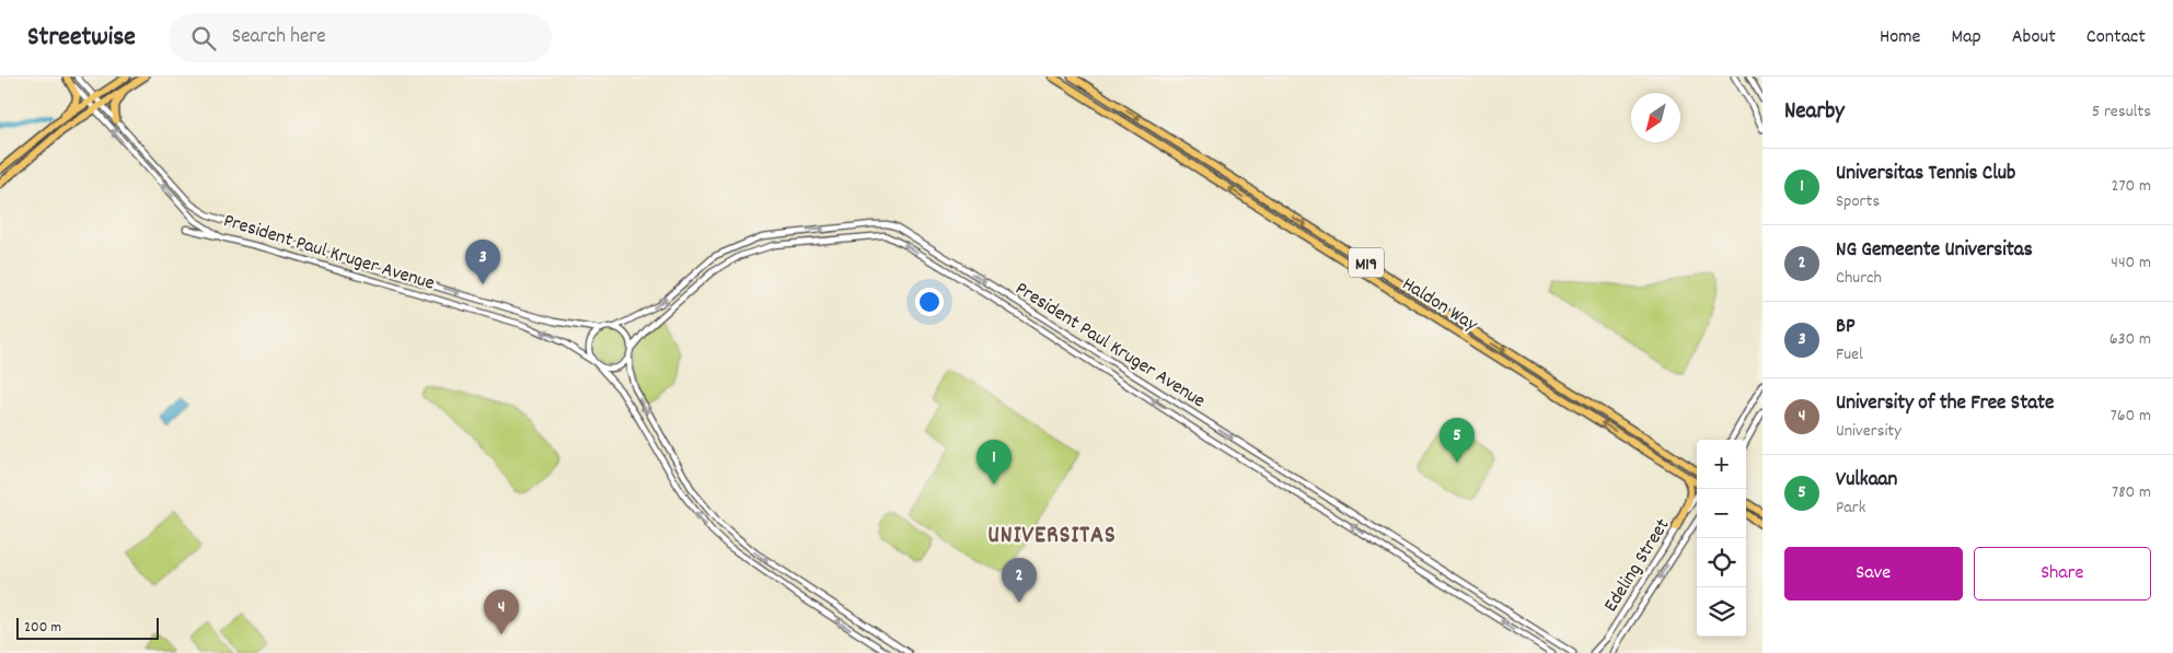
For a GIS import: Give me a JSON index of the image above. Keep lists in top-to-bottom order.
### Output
{
  "streets": {
    "highway": ["M19", "Haldon Way"],
    "street": ["President Paul Kruger Avenue", "Edeling Street"]
  },
  "districts": ["UNIVERSITAS"],
  "scale_bar": "200 m",
  "north": "bottom left",
  "page": {
    "header": "Streetwise",
    "search": "Search here",
    "nav": [
      "Home",
      "Map",
      "About",
      "Contact"
    ],
    "heading": ["Nearby", "5 results"],
    "list": [
      {
        "mark": "1",
        "name": "Universitas Tennis Club",
        "note": "Sports",
        "value": "270 m"
      },
      {
        "mark": "2",
        "name": "NG Gemeente Universitas",
        "note": "Church",
        "value": "440 m"
      },
      {
        "mark": "3",
        "name": "BP",
        "note": "Fuel",
        "value": "630 m"
      },
      {
        "mark": "4",
        "name": "University of the Free State",
        "note": "University",
        "value": "760 m"
      },
      {
        "mark": "5",
        "name": "Vulkaan",
        "note": "Park",
        "value": "780 m"
      }
    ],
    "pins": [
      "3",
      "5",
      "1",
      "2",
      "4"
    ],
    "map_buttons": ["+", "−"],
    "buttons": ["Save", "Share"],
    "scale": "200 m"
  }
}
